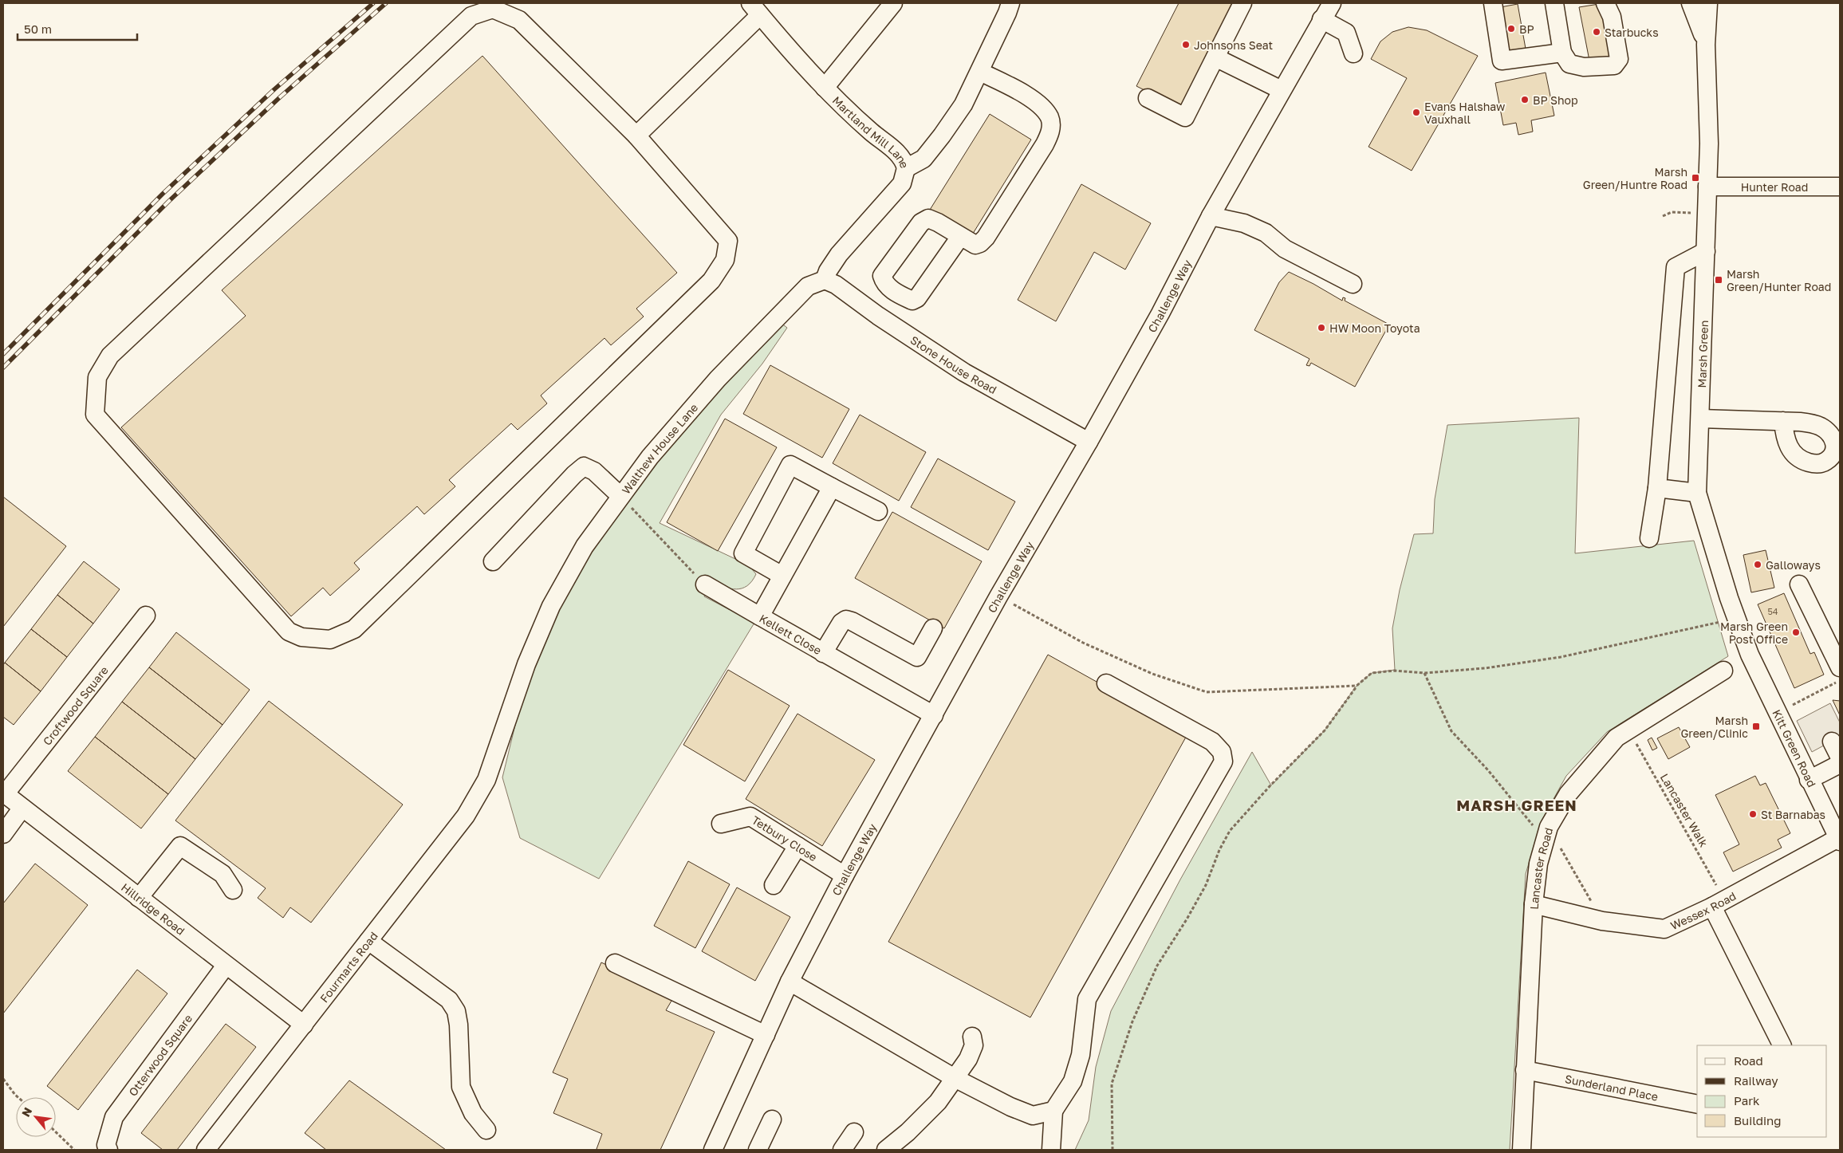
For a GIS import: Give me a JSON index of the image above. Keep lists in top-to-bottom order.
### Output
{
  "streets": {
    "street": [
      "Martland Mill Lane",
      "Hunter Road",
      "Challenge Way",
      "Marsh Green",
      "Stone House Road",
      "Walthew House Lane",
      "Kellett Close",
      "Croftwood Square",
      "Kitt Green Road",
      "Tetbury Close",
      "Lancaster Road",
      "Hillridge Road",
      "Wessex Road",
      "Fourmarts Road",
      "Otterwood Square",
      "Sunderland Place"
    ],
    "path": ["Lancaster Walk"]
  },
  "crossings": [
    ["Hunter Road", "Marsh Green"],
    ["Challenge Way", "Stone House Road"],
    ["Challenge Way", "Kellett Close"],
    ["Challenge Way", "Tetbury Close"],
    ["Marsh Green", "Kitt Green Road"],
    ["Stone House Road", "Walthew House Lane"],
    ["Walthew House Lane", "Fourmarts Road"],
    ["Croftwood Square", "Hillridge Road"],
    ["Kitt Green Road", "Wessex Road"],
    ["Lancaster Walk", "Lancaster Road"],
    ["Lancaster Walk", "Wessex Road"],
    ["Lancaster Road", "Wessex Road"],
    ["Lancaster Road", "Sunderland Place"],
    ["Hillridge Road", "Fourmarts Road"],
    ["Hillridge Road", "Otterwood Square"]
  ],
  "districts": ["MARSH GREEN"],
  "places": {
    "other": [
      "BP",
      "Starbucks",
      "Johnsons Seat",
      "BP Shop",
      "Evans Halshaw Vauxhall",
      "HW Moon Toyota",
      "Galloways",
      "Marsh Green Post Office",
      "St Barnabas"
    ],
    "transit": ["Marsh Green/Huntre Road", "Marsh Green/Hunter Road", "Marsh Green/Clinic"]
  },
  "house_numbers": ["54"],
  "legend": [
    "Road",
    "Railway",
    "Park",
    "Building"
  ],
  "scale_bar": "50 m",
  "north": "top left"
}
